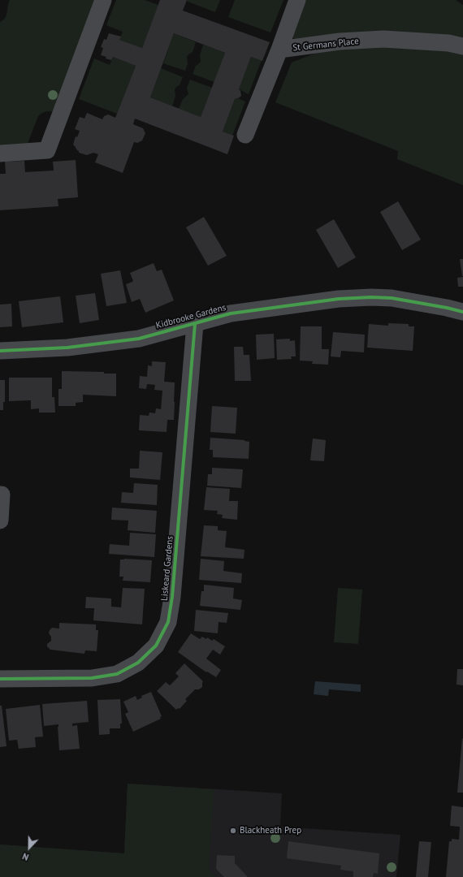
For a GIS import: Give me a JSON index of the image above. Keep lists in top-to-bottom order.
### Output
{
  "streets": {
    "street": ["St Germans Place", "Kidbrooke Gardens", "Liskeard Gardens"]
  },
  "crossings": [
    ["Kidbrooke Gardens", "Liskeard Gardens"]
  ],
  "places": ["Blackheath Prep"],
  "north": "bottom"
}
